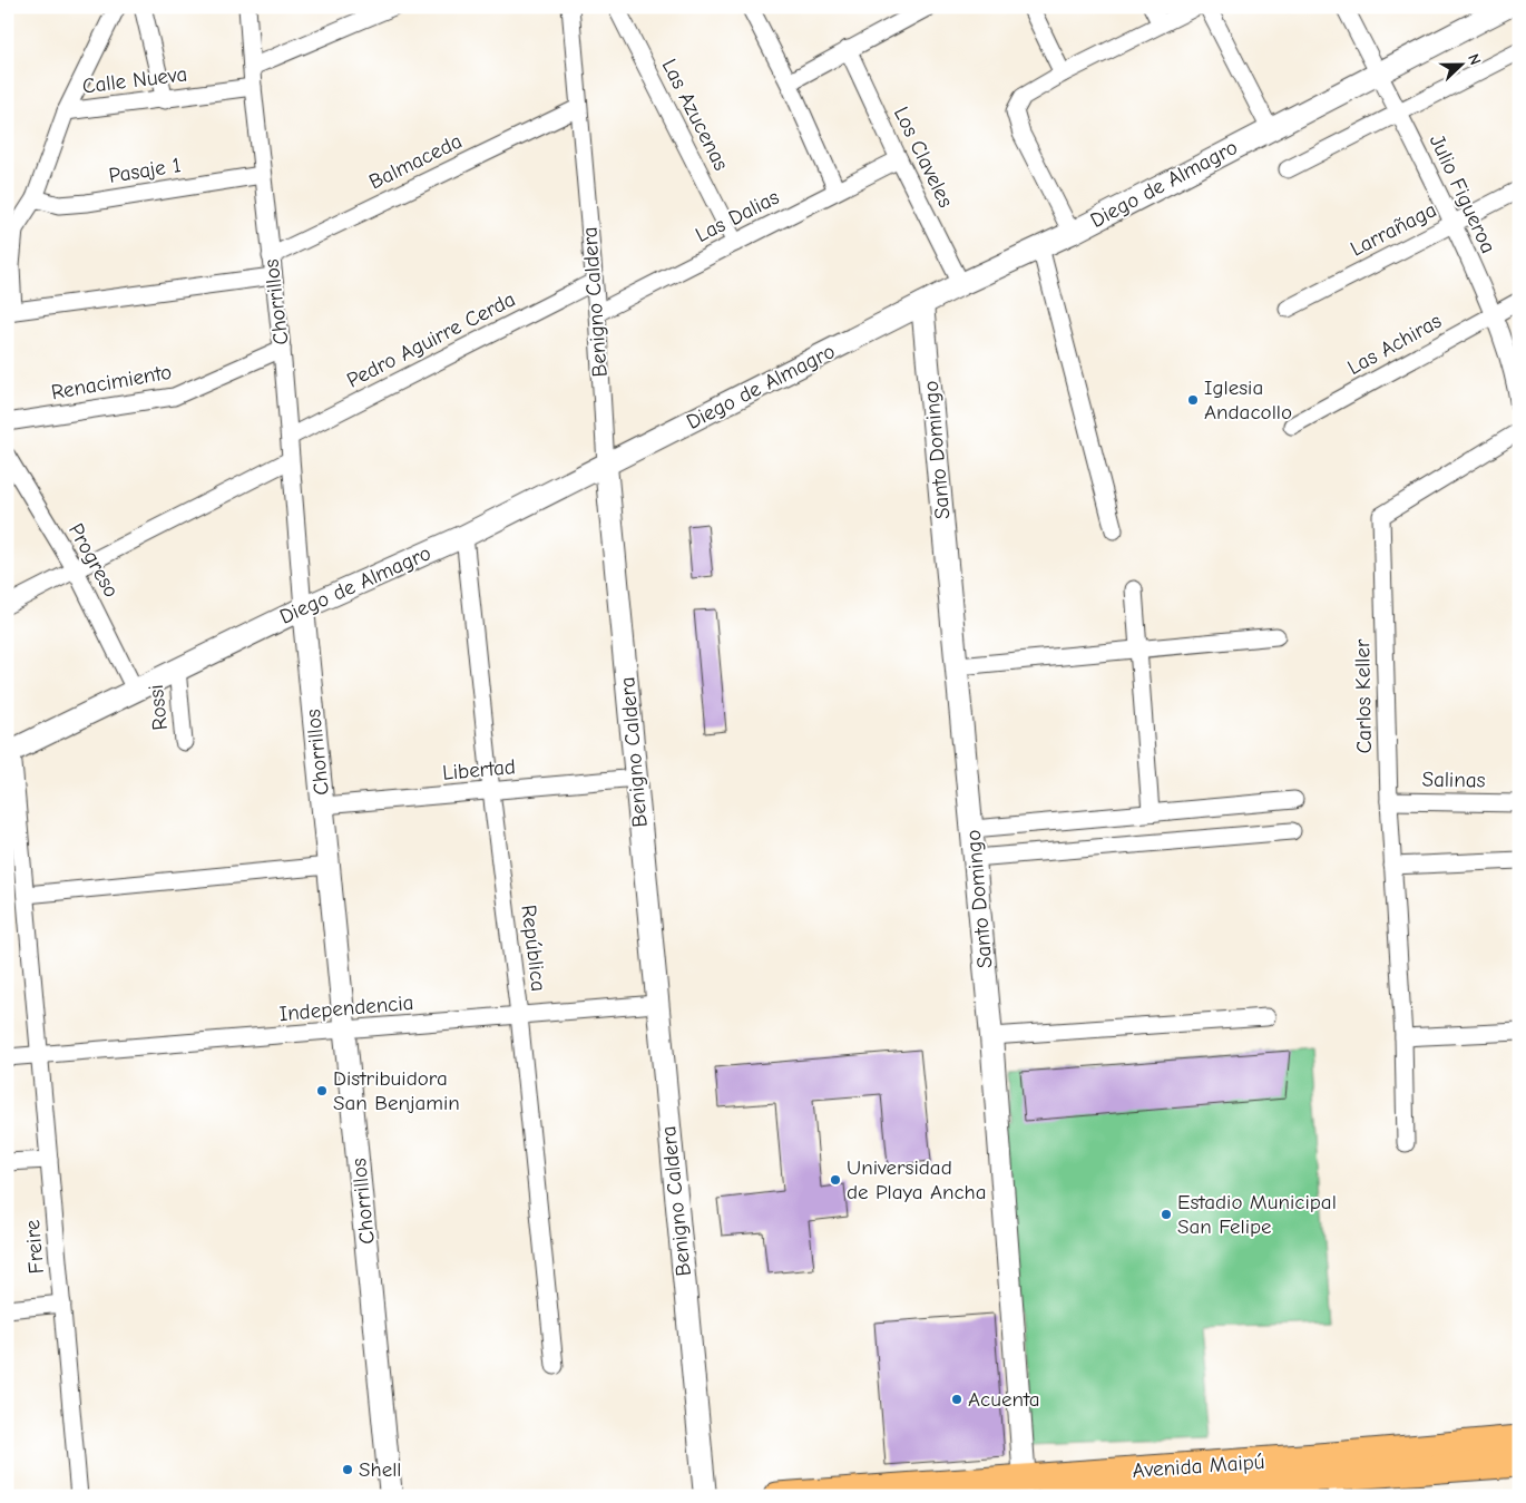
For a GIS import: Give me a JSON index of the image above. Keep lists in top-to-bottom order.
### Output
{
  "streets": {
    "main road": ["Avenida Maipú"],
    "street": [
      "Calle Nueva",
      "Las Azucenas",
      "Los Claveles",
      "Balmaceda",
      "Pasaje 1",
      "Diego de Almagro",
      "Julio Figueroa",
      "Las Dalias",
      "Larrañaga",
      "Chorrillos",
      "Benigno Caldera",
      "Pedro Aguirre Cerda",
      "Las Achiras",
      "Renacimiento",
      "Santo Domingo",
      "Progreso",
      "Carlos Keller",
      "Rossi",
      "Libertad",
      "Salinas",
      "República",
      "Independencia",
      "Freire"
    ]
  },
  "crossings": [
    ["Calle Nueva", "Pasaje 1"],
    ["Calle Nueva", "Chorrillos"],
    ["Las Azucenas", "Las Dalias"],
    ["Los Claveles", "Diego de Almagro"],
    ["Los Claveles", "Las Dalias"],
    ["Balmaceda", "Chorrillos"],
    ["Balmaceda", "Benigno Caldera"],
    ["Pasaje 1", "Chorrillos"],
    ["Diego de Almagro", "Julio Figueroa"],
    ["Diego de Almagro", "Chorrillos"],
    ["Diego de Almagro", "Benigno Caldera"],
    ["Diego de Almagro", "Santo Domingo"],
    ["Diego de Almagro", "Progreso"],
    ["Diego de Almagro", "Rossi"],
    ["Diego de Almagro", "República"],
    ["Diego de Almagro", "Freire"],
    ["Julio Figueroa", "Larrañaga"],
    ["Julio Figueroa", "Las Achiras"],
    ["Las Dalias", "Benigno Caldera"],
    ["Chorrillos", "Pedro Aguirre Cerda"],
    ["Chorrillos", "Renacimiento"],
    ["Chorrillos", "Libertad"],
    ["Chorrillos", "Independencia"],
    ["Benigno Caldera", "Pedro Aguirre Cerda"],
    ["Benigno Caldera", "Libertad"],
    ["Benigno Caldera", "Independencia"],
    ["Santo Domingo", "Avenida Maipú"],
    ["Carlos Keller", "Salinas"],
    ["Libertad", "República"],
    ["República", "Independencia"],
    ["Independencia", "Freire"]
  ],
  "places": [
    "Iglesia Andacollo",
    "Distribuidora San Benjamin",
    "Universidad de Playa Ancha",
    "Estadio Municipal San Felipe",
    "Acuenta",
    "Shell"
  ],
  "north": "right"
}
